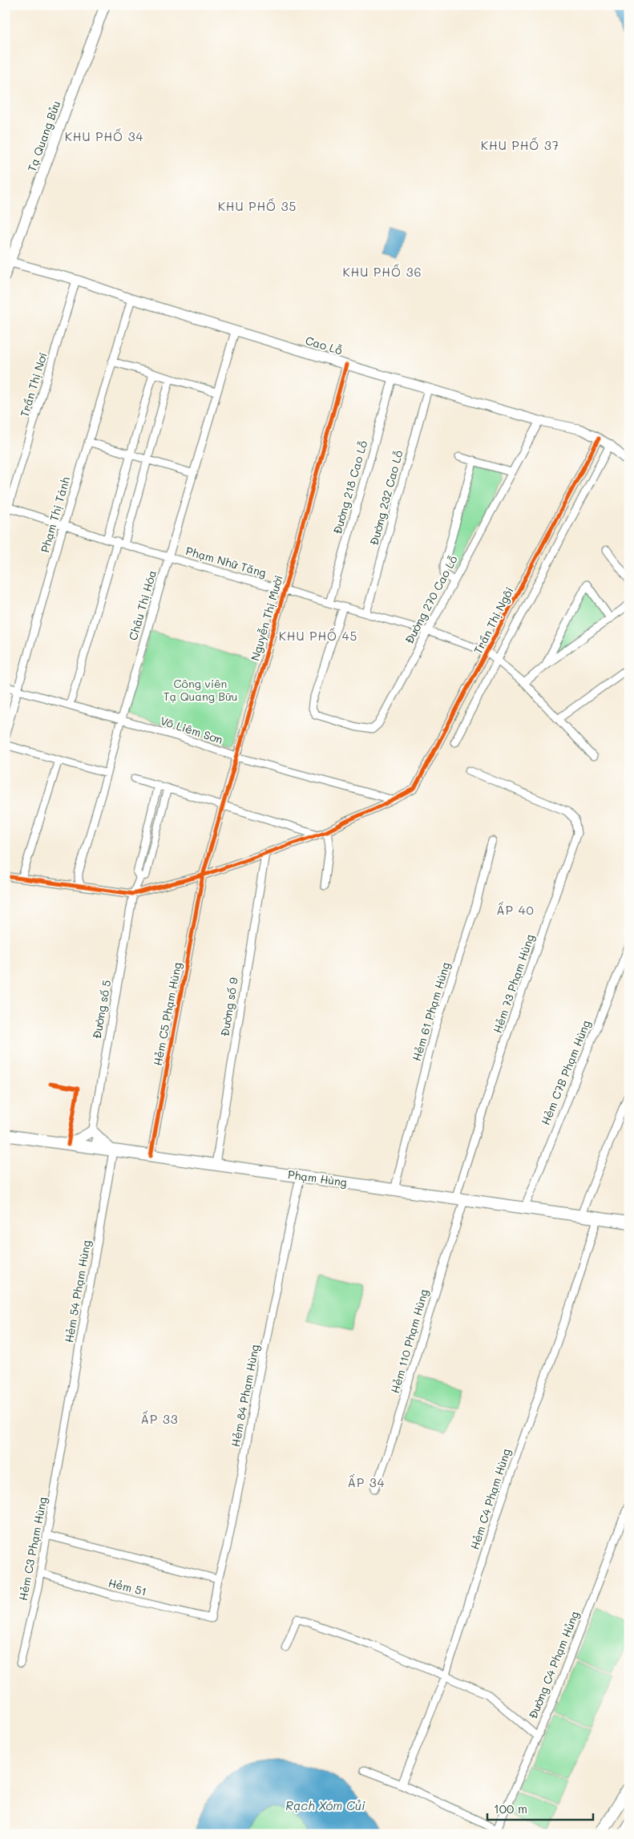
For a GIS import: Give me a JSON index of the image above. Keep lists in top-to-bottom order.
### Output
{
  "streets": {
    "main road": ["Tạ Quang Bửu", "Phạm Hùng"],
    "street": [
      "Cao Lỗ",
      "Trần Thị Nơi",
      "Đường 218 Cao Lỗ",
      "Đường 232 Cao Lỗ",
      "Phạm Thị Tánh",
      "Phạm Nhữ Tăng",
      "Đường 270 Cao Lỗ",
      "Châu Thị Hóa",
      "Nguyễn Thị Mười",
      "Trần Thị Ngôi",
      "Võ Liêm Sơn",
      "Hẻm 73 Phạm Hùng",
      "Đường số 9",
      "Đường số 5",
      "Hẻm 61 Phạm Hùng",
      "Hẻm C5 Phạm Hùng",
      "Hẻm C7B Phạm Hùng",
      "Hẻm 54 Phạm Hùng",
      "Hẻm 110 Phạm Hùng",
      "Hẻm 84 Phạm Hùng",
      "Hẻm C4 Phạm Hùng",
      "Hẻm C3 Phạm Hùng",
      "Hẻm 51",
      "Đường C4 Phạm Hủng"
    ]
  },
  "crossings": [
    ["Tạ Quang Bửu", "Cao Lỗ"],
    ["Cao Lỗ", "Trần Thị Nơi"],
    ["Cao Lỗ", "Đường 218 Cao Lỗ"],
    ["Cao Lỗ", "Đường 232 Cao Lỗ"],
    ["Cao Lỗ", "Phạm Thị Tánh"],
    ["Cao Lỗ", "Đường 270 Cao Lỗ"],
    ["Cao Lỗ", "Châu Thị Hóa"],
    ["Cao Lỗ", "Nguyễn Thị Mười"],
    ["Cao Lỗ", "Trần Thị Ngôi"],
    ["Trần Thị Nơi", "Phạm Nhữ Tăng"],
    ["Đường 218 Cao Lỗ", "Phạm Nhữ Tăng"],
    ["Đường 232 Cao Lỗ", "Phạm Nhữ Tăng"],
    ["Phạm Thị Tánh", "Phạm Nhữ Tăng"],
    ["Phạm Thị Tánh", "Võ Liêm Sơn"],
    ["Phạm Nhữ Tăng", "Đường 270 Cao Lỗ"],
    ["Phạm Nhữ Tăng", "Châu Thị Hóa"],
    ["Phạm Nhữ Tăng", "Nguyễn Thị Mười"],
    ["Phạm Nhữ Tăng", "Trần Thị Ngôi"],
    ["Châu Thị Hóa", "Võ Liêm Sơn"],
    ["Nguyễn Thị Mười", "Trần Thị Ngôi"],
    ["Nguyễn Thị Mười", "Võ Liêm Sơn"],
    ["Nguyễn Thị Mười", "Hẻm C5 Phạm Hùng"],
    ["Trần Thị Ngôi", "Võ Liêm Sơn"],
    ["Trần Thị Ngôi", "Đường số 9"],
    ["Trần Thị Ngôi", "Đường số 5"],
    ["Trần Thị Ngôi", "Hẻm C5 Phạm Hùng"],
    ["Hẻm 73 Phạm Hùng", "Phạm Hùng"],
    ["Hẻm 73 Phạm Hùng", "Hẻm 110 Phạm Hùng"],
    ["Đường số 9", "Phạm Hùng"],
    ["Đường số 5", "Phạm Hùng"],
    ["Hẻm 61 Phạm Hùng", "Phạm Hùng"],
    ["Hẻm C5 Phạm Hùng", "Phạm Hùng"],
    ["Hẻm C7B Phạm Hùng", "Phạm Hùng"],
    ["Phạm Hùng", "Hẻm 54 Phạm Hùng"],
    ["Phạm Hùng", "Hẻm 110 Phạm Hùng"],
    ["Phạm Hùng", "Hẻm 84 Phạm Hùng"],
    ["Phạm Hùng", "Hẻm C4 Phạm Hùng"],
    ["Hẻm 54 Phạm Hùng", "Hẻm C3 Phạm Hùng"],
    ["Hẻm 84 Phạm Hùng", "Hẻm 51"],
    ["Hẻm C3 Phạm Hùng", "Hẻm 51"]
  ],
  "districts": [
    "KHU PHỐ 34",
    "KHU PHỐ 37",
    "KHU PHỐ 35",
    "KHU PHỐ 36",
    "KHU PHỐ 45",
    "ẤP 40",
    "ẤP 33",
    "ẤP 34"
  ],
  "water": ["Rạch Xóm Củi"],
  "parks": ["Công viên Tạ Quang Bữu"],
  "scale_bar": "100 m"
}
